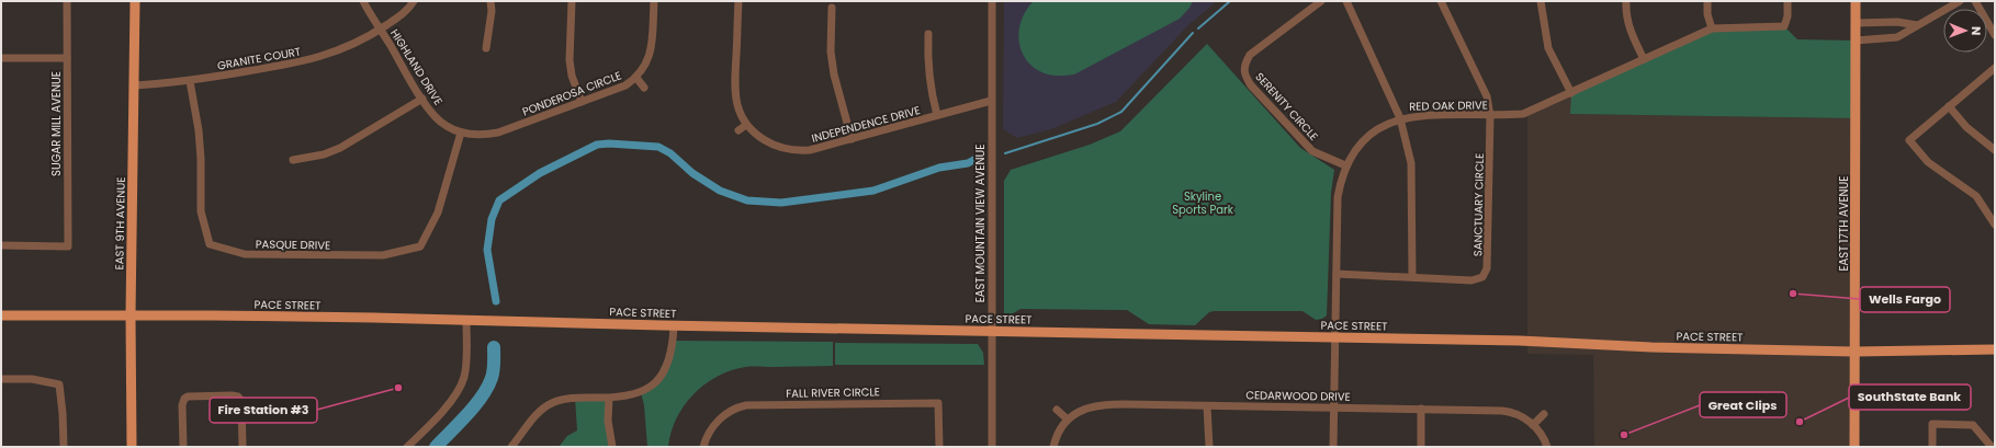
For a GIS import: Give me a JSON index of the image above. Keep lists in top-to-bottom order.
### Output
{
  "streets": {
    "main road": ["EAST 9TH AVENUE", "EAST 17TH AVENUE", "PACE STREET"],
    "street": [
      "GRANITE COURT",
      "HIGHLAND DRIVE",
      "PONDEROSA CIRCLE",
      "RED OAK DRIVE",
      "SERENITY CIRCLE",
      "SUGAR MILL AVENUE",
      "INDEPENDENCE DRIVE",
      "SANCTUARY CIRCLE",
      "EAST MOUNTAIN VIEW AVENUE",
      "PASQUE DRIVE",
      "FALL RIVER CIRCLE",
      "CEDARWOOD DRIVE"
    ]
  },
  "crossings": [
    ["GRANITE COURT", "HIGHLAND DRIVE"],
    ["GRANITE COURT", "EAST 9TH AVENUE"],
    ["GRANITE COURT", "PASQUE DRIVE"],
    ["HIGHLAND DRIVE", "PONDEROSA CIRCLE"],
    ["HIGHLAND DRIVE", "PASQUE DRIVE"],
    ["PONDEROSA CIRCLE", "PASQUE DRIVE"],
    ["RED OAK DRIVE", "SERENITY CIRCLE"],
    ["RED OAK DRIVE", "SANCTUARY CIRCLE"],
    ["RED OAK DRIVE", "PACE STREET"],
    ["RED OAK DRIVE", "CEDARWOOD DRIVE"],
    ["INDEPENDENCE DRIVE", "EAST MOUNTAIN VIEW AVENUE"],
    ["EAST 9TH AVENUE", "PACE STREET"],
    ["EAST MOUNTAIN VIEW AVENUE", "PACE STREET"],
    ["EAST 17TH AVENUE", "PACE STREET"]
  ],
  "parks": ["Skyline Sports Park"],
  "places": [
    "Wells Fargo",
    "Fire Station #3",
    "SouthState Bank",
    "Great Clips"
  ],
  "north": "right"
}
